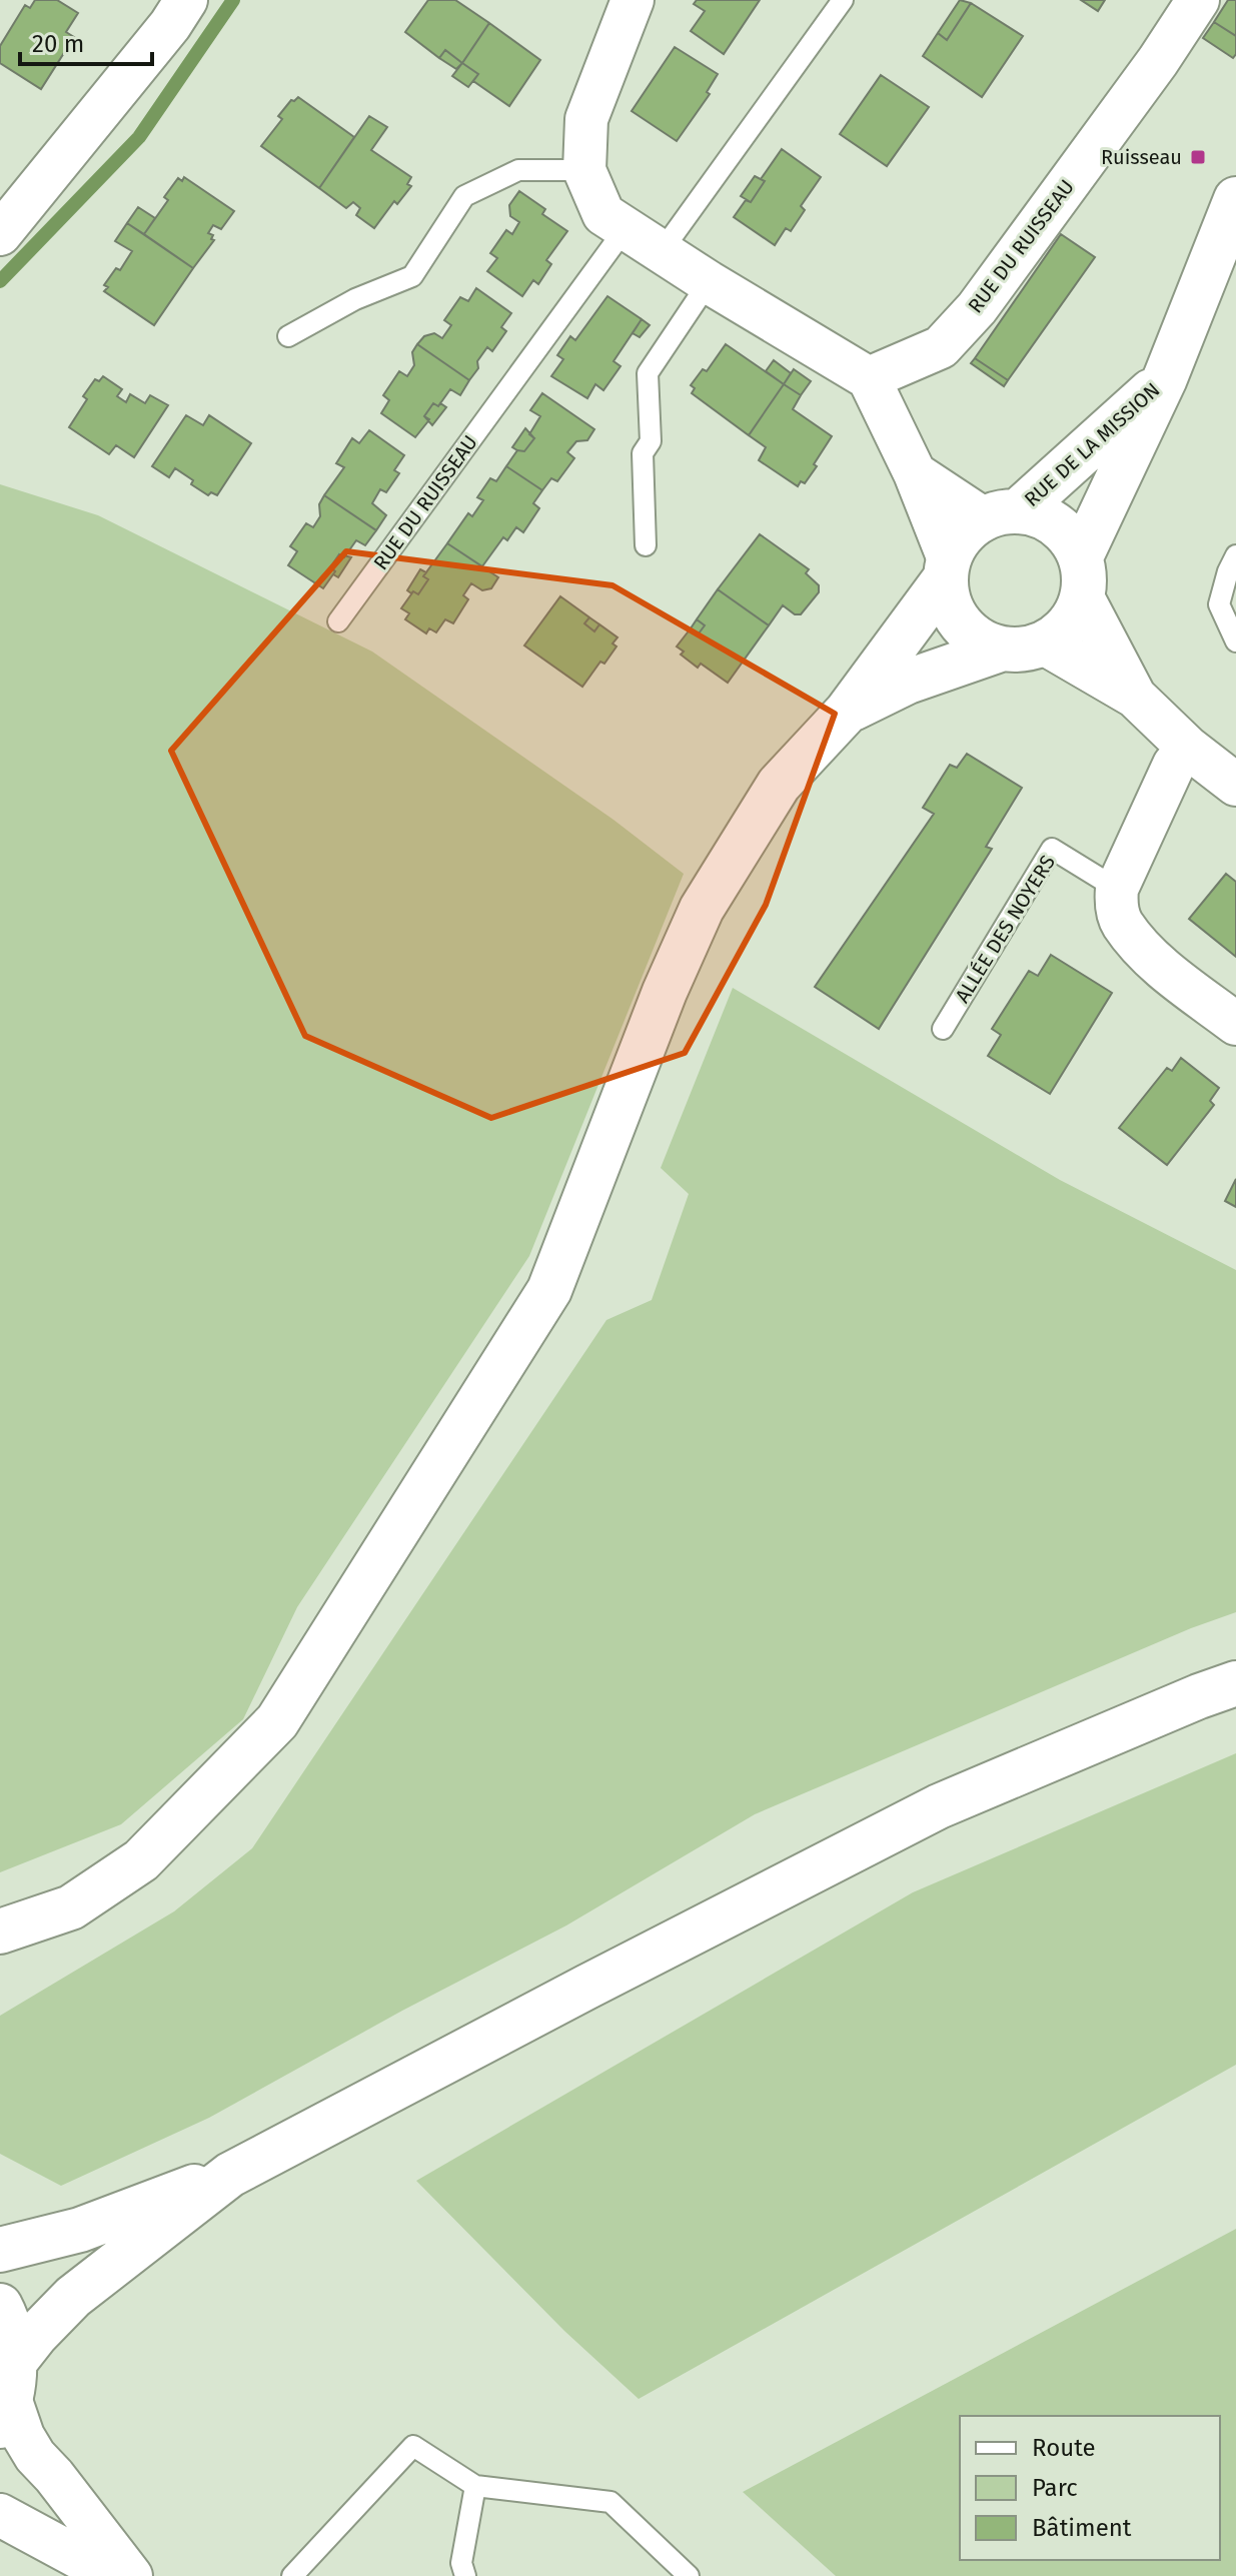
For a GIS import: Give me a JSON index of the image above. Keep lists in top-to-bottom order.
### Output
{
  "streets": {
    "street": ["RUE DU RUISSEAU", "RUE DE LA MISSION"],
    "lane": ["ALLÉE DES NOYERS"]
  },
  "places": {
    "transit": ["Ruisseau"]
  },
  "legend": ["Route", "Parc", "Bâtiment"],
  "scale_bar": "20 m"
}
